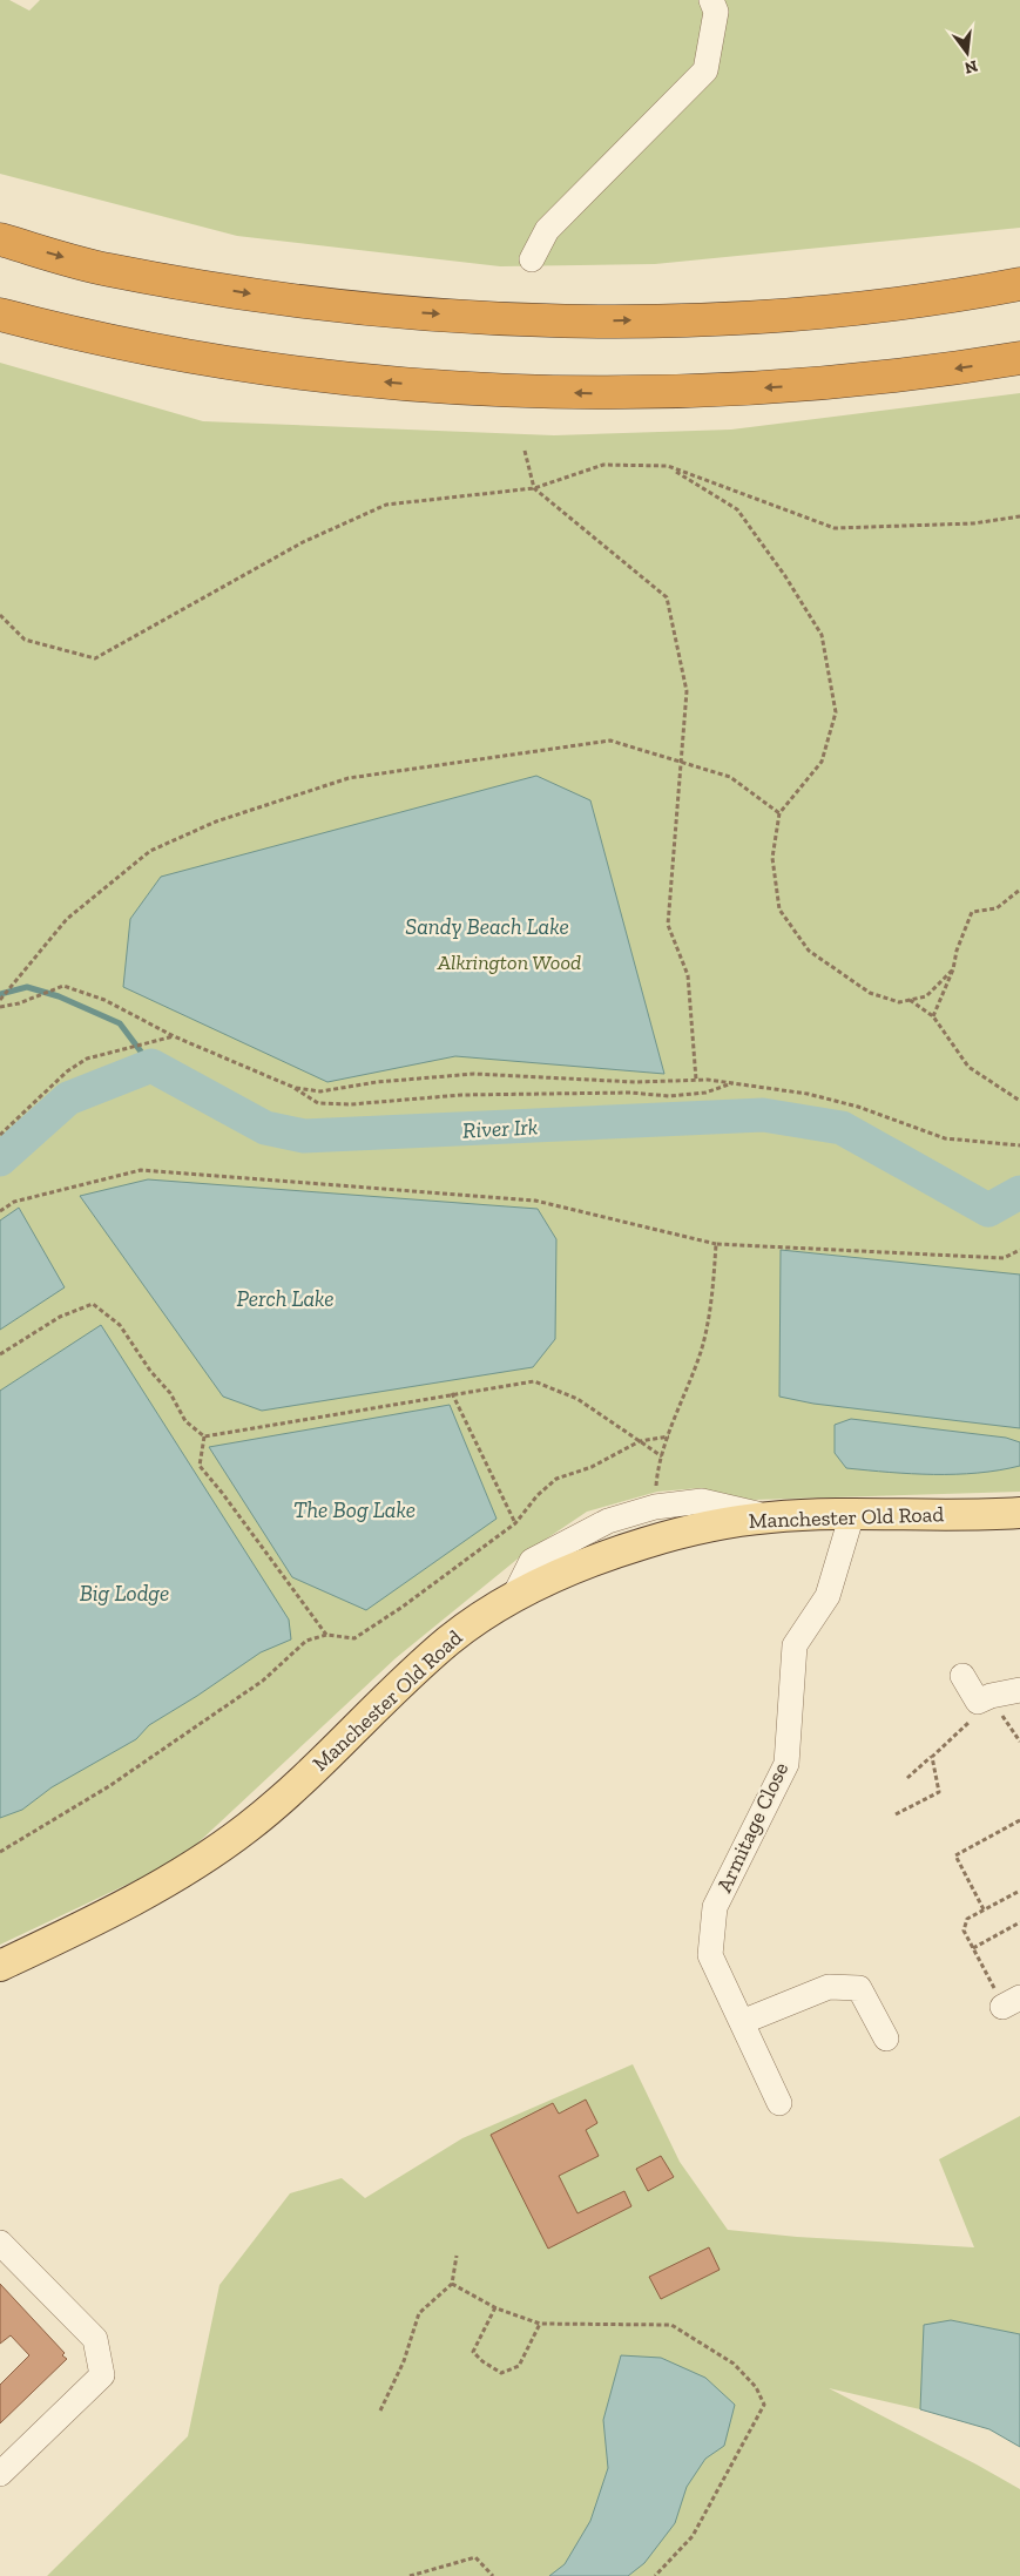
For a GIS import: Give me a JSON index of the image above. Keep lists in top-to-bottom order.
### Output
{
  "streets": {
    "main road": ["Manchester Old Road"],
    "street": ["Armitage Close"]
  },
  "crossings": [
    ["Manchester Old Road", "Armitage Close"]
  ],
  "water": [
    "Sandy Beach Lake",
    "River Irk",
    "Perch Lake",
    "The Bog Lake",
    "Big Lodge"
  ],
  "parks": ["Alkrington Wood"],
  "north": "bottom"
}
